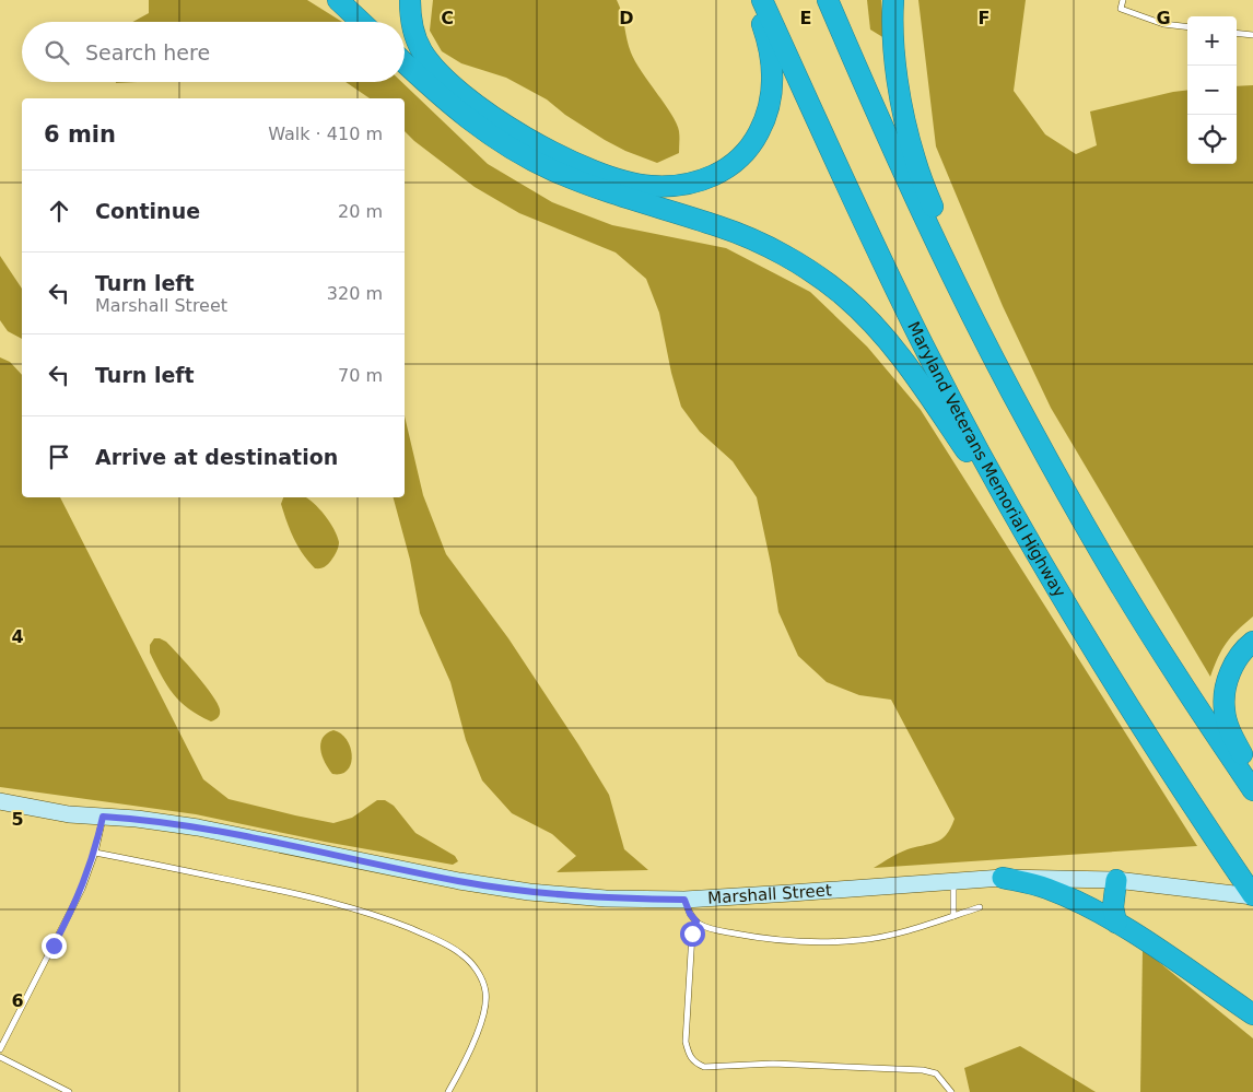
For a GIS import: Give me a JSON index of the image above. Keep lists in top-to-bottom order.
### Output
{
  "streets": {
    "highway": ["Maryland Veterans Memorial Highway"],
    "main road": ["Marshall Street"]
  },
  "crossings": [
    ["Maryland Veterans Memorial Highway", "Marshall Street"]
  ],
  "page": {
    "map_buttons": ["+", "−"],
    "search": "Search here",
    "heading": ["6 min", "Walk · 410 m"],
    "list": [
      ["Continue", "20 m"],
      ["Turn left", "Marshall Street", "320 m"],
      ["Turn left", "70 m"],
      "Arrive at destination"
    ]
  },
  "grid": {
    "columns": [
      "C",
      "D",
      "E",
      "F",
      "G"
    ],
    "rows": ["4", "5", "6"]
  }
}
